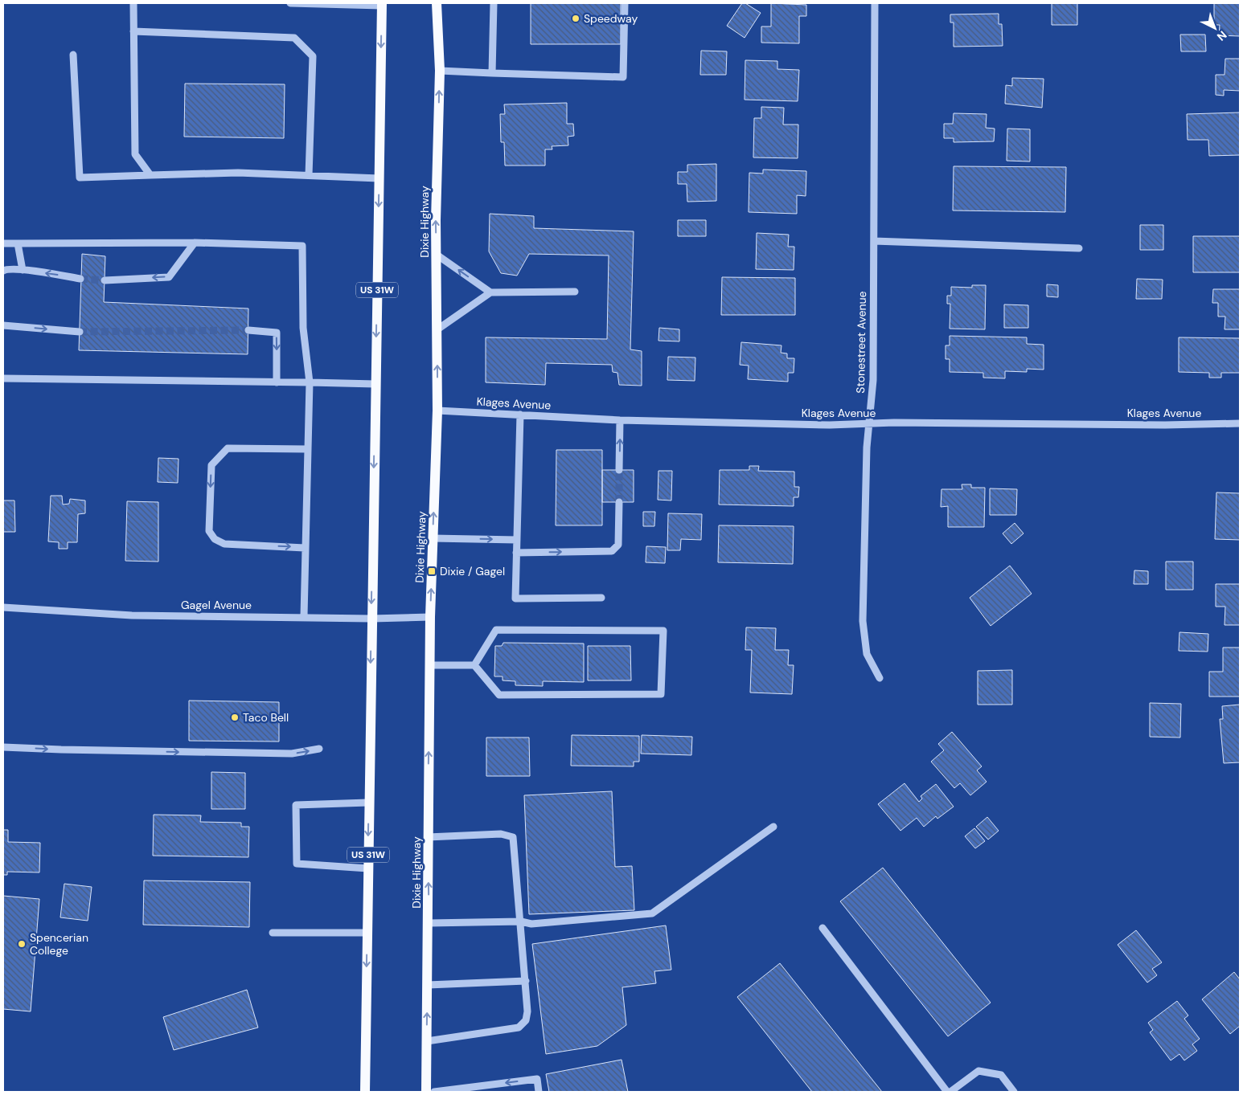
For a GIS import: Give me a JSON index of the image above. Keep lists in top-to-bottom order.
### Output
{
  "streets": {
    "main road": ["Dixie Highway", "US 31W"],
    "street": ["Stonestreet Avenue", "Klages Avenue", "Gagel Avenue"]
  },
  "crossings": [
    ["Dixie Highway", "Klages Avenue"],
    ["Dixie Highway", "Gagel Avenue"],
    ["US 31W", "Gagel Avenue"],
    ["Stonestreet Avenue", "Klages Avenue"]
  ],
  "places": {
    "other": ["Speedway", "Taco Bell", "Spencerian College"],
    "transit": ["Dixie / Gagel"]
  },
  "north": "bottom right"
}
